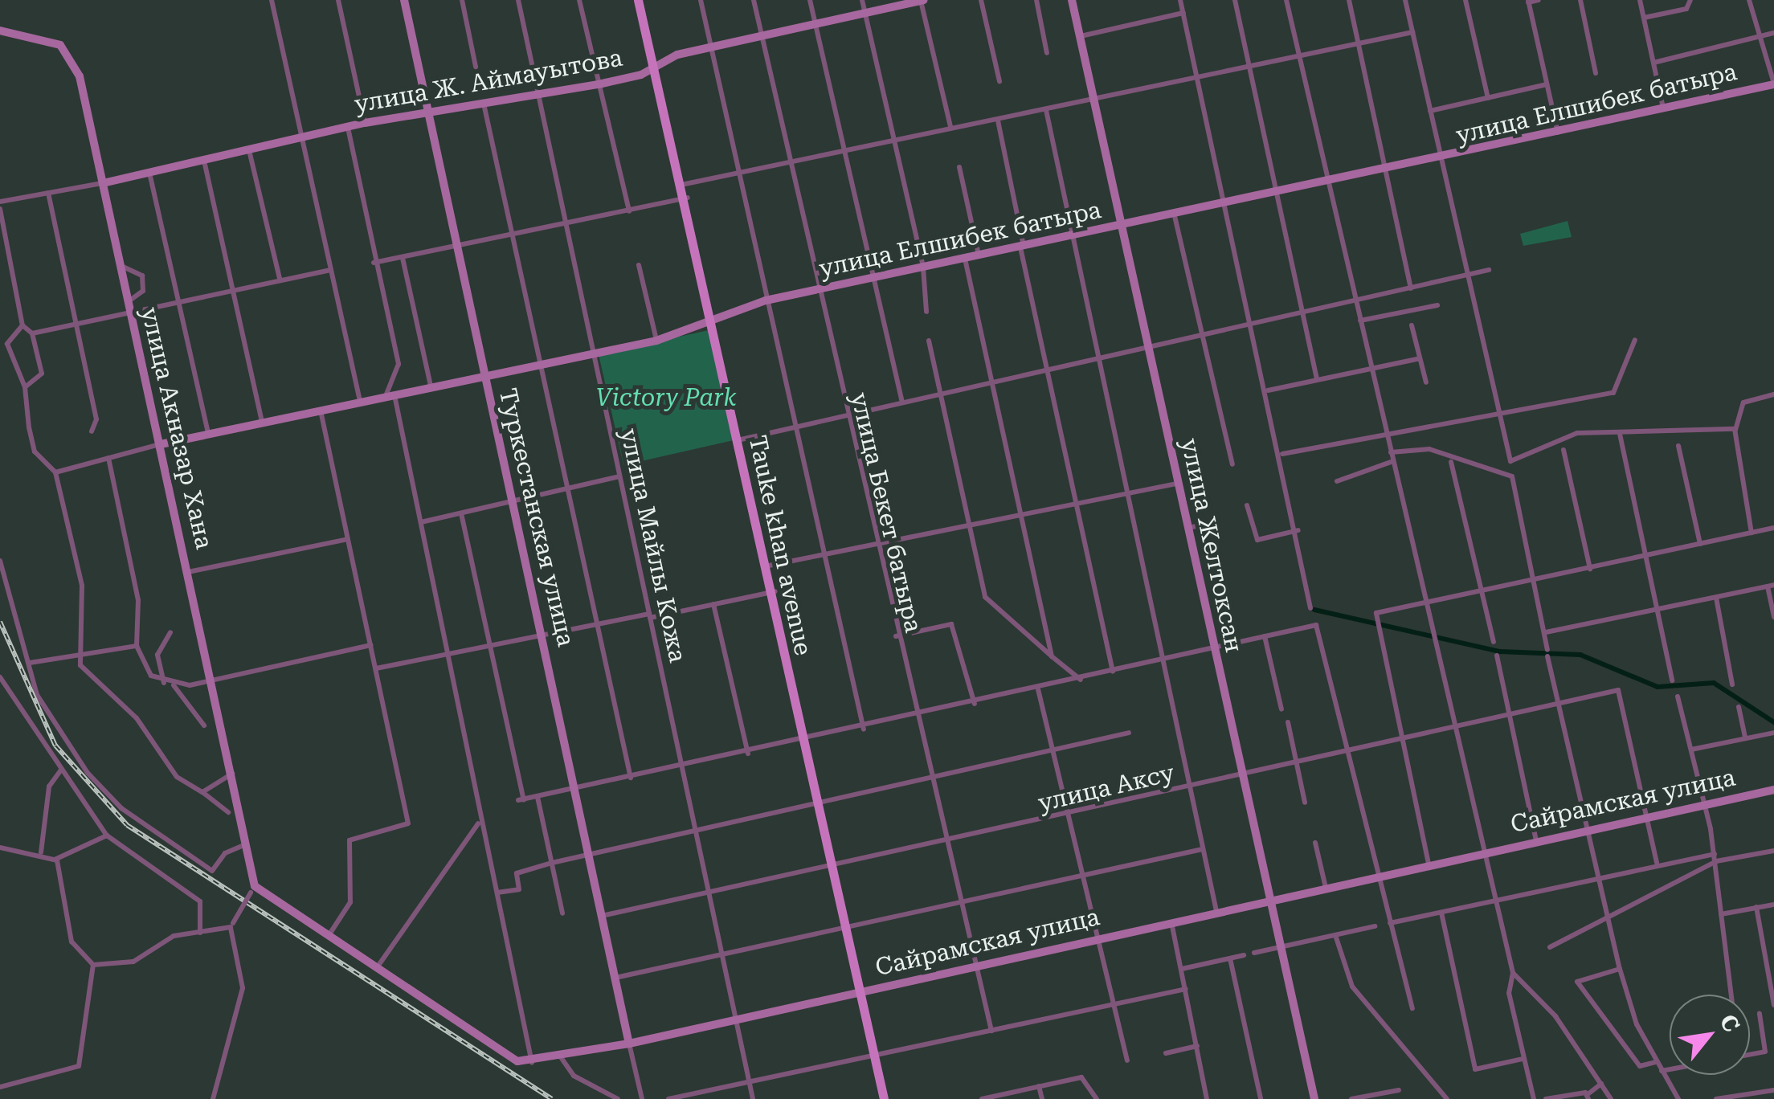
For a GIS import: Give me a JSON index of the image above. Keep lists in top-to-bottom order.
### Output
{
  "streets": {
    "main road": [
      "улица Ж. Аймауытова",
      "улица Елшибек батыра",
      "улица Акназар Хана",
      "Туркестанская улица",
      "Tauke khan avenue",
      "улица Желтоксан",
      "Сайрамская улица"
    ],
    "street": ["улица Бекет батыра", "улица Майлы Кожа", "улица Аксу"]
  },
  "crossings": [
    ["улица Ж. Аймауытова", "улица Акназар Хана"],
    ["улица Ж. Аймауытова", "улица Бекет батыра"],
    ["улица Ж. Аймауытова", "Туркестанская улица"],
    ["улица Ж. Аймауытова", "улица Майлы Кожа"],
    ["улица Ж. Аймауытова", "Tauke khan avenue"],
    ["улица Елшибек батыра", "улица Акназар Хана"],
    ["улица Елшибек батыра", "улица Бекет батыра"],
    ["улица Елшибек батыра", "Туркестанская улица"],
    ["улица Елшибек батыра", "улица Майлы Кожа"],
    ["улица Елшибек батыра", "Tauke khan avenue"],
    ["улица Елшибек батыра", "улица Желтоксан"],
    ["улица Бекет батыра", "улица Аксу"],
    ["улица Бекет батыра", "Сайрамская улица"],
    ["Туркестанская улица", "улица Аксу"],
    ["Туркестанская улица", "Сайрамская улица"],
    ["улица Майлы Кожа", "улица Аксу"],
    ["улица Майлы Кожа", "Сайрамская улица"],
    ["Tauke khan avenue", "улица Аксу"],
    ["Tauke khan avenue", "Сайрамская улица"],
    ["улица Желтоксан", "улица Аксу"],
    ["улица Желтоксан", "Сайрамская улица"],
    ["улица Аксу", "Сайрамская улица"]
  ],
  "parks": ["Victory Park"],
  "north": "top right"
}
